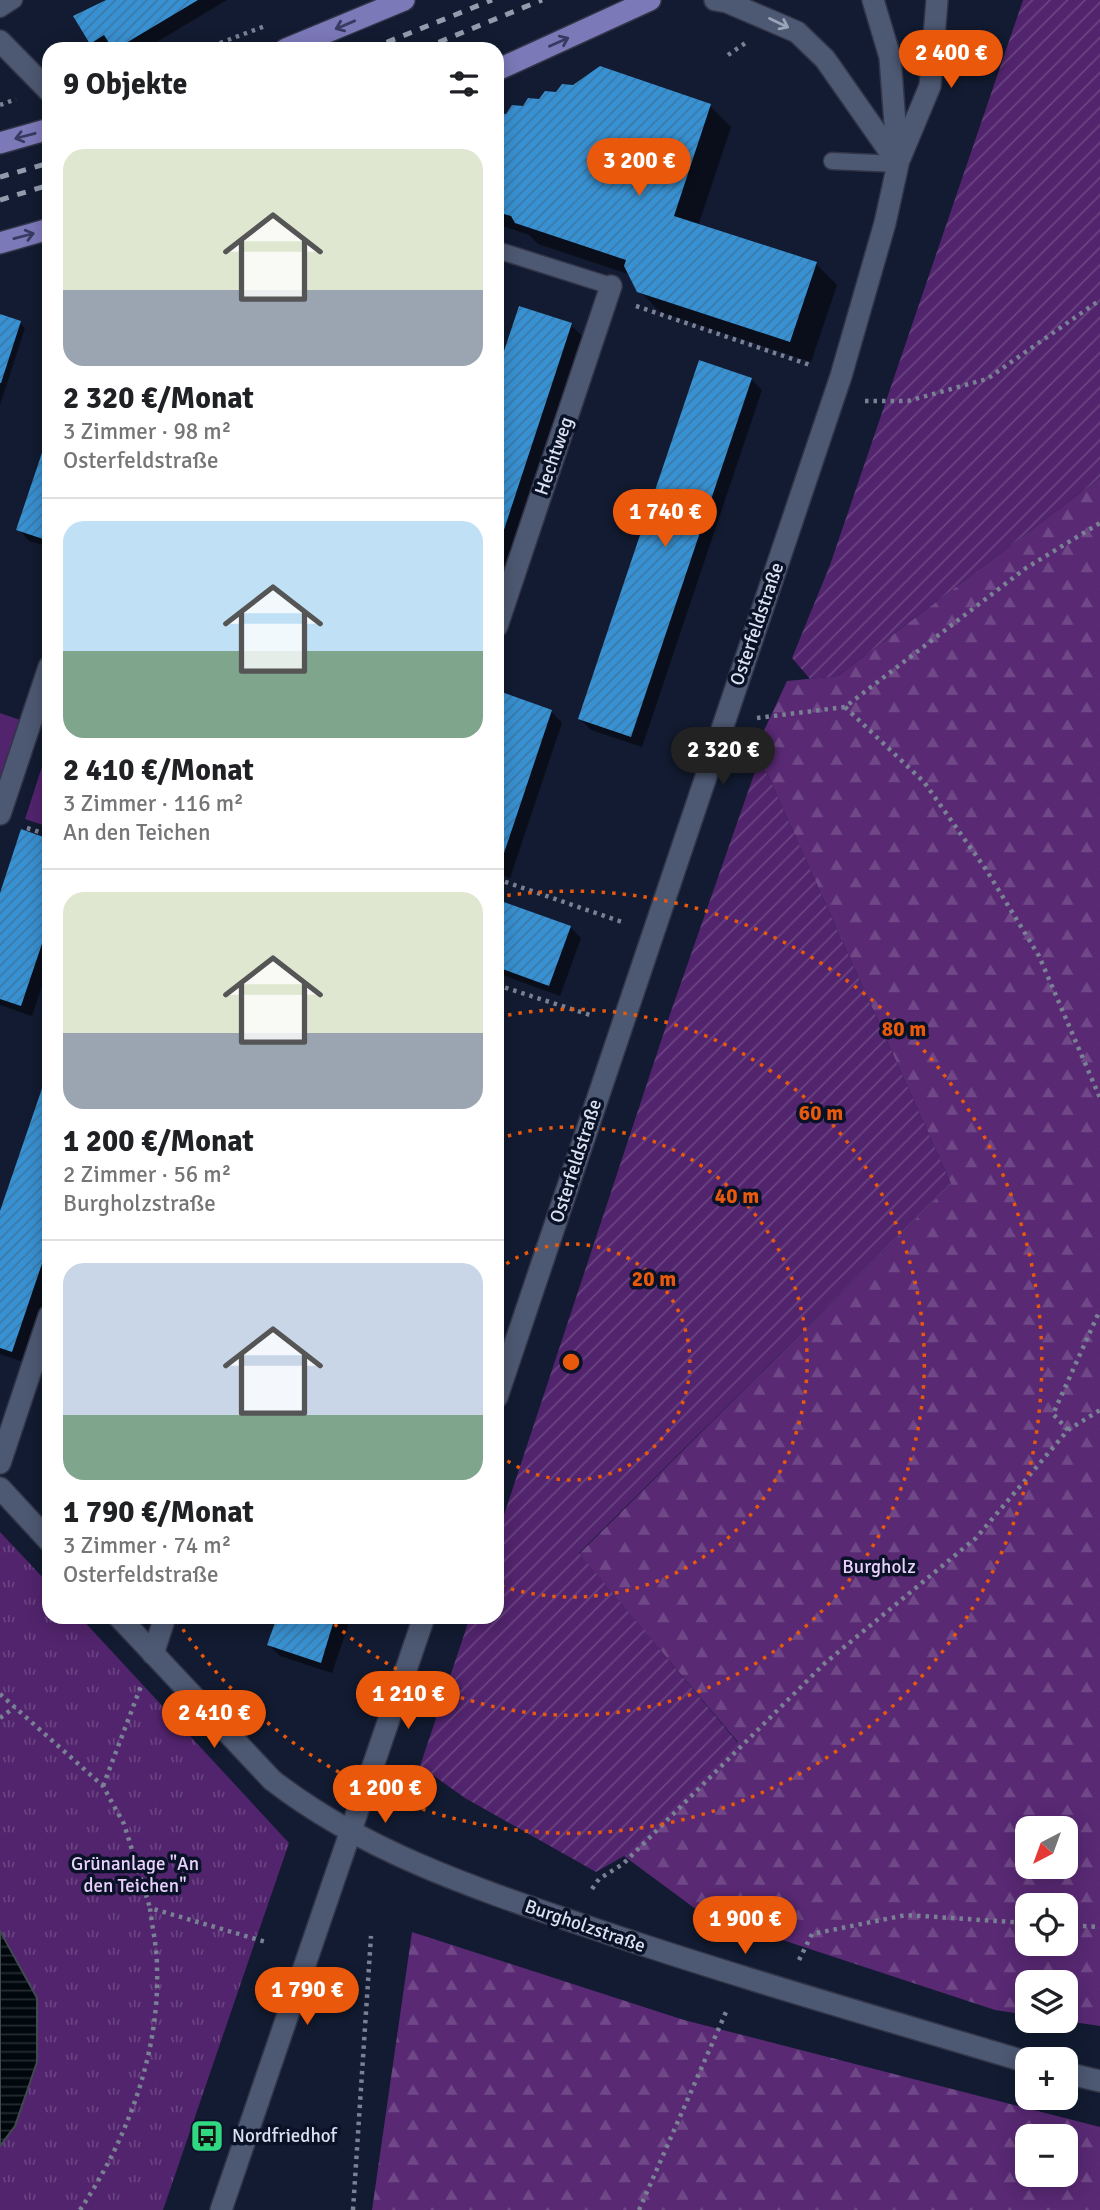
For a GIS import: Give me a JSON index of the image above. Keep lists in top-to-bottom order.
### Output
{
  "streets": {
    "street": ["Hechtweg", "Osterfeldstraße", "Burgholzstraße"]
  },
  "parks": ["Burgholz", "Grünanlage \"An den Teichen\""],
  "places": {
    "bus stop": ["Nordfriedhof"]
  },
  "north": "bottom left",
  "page": {
    "price": [
      "2 400 €",
      "3 200 €",
      "1 740 €",
      "2 320 €",
      "1 210 €",
      "2 410 €",
      "1 200 €",
      "1 900 €",
      "1 790 €"
    ],
    "heading": "9 Objekte",
    "list": [
      {
        "name": "2 320 €/Monat",
        "note": "3 Zimmer · 98 m² · Osterfeldstraße"
      },
      {
        "name": "2 410 €/Monat",
        "note": "3 Zimmer · 116 m² · An den Teichen"
      },
      {
        "name": "1 200 €/Monat",
        "note": "2 Zimmer · 56 m² · Burgholzstraße"
      },
      {
        "name": "1 790 €/Monat",
        "note": "3 Zimmer · 74 m² · Osterfeldstraße"
      }
    ],
    "map_buttons": ["+", "−"]
  },
  "rings": [
    "80 m",
    "60 m",
    "40 m",
    "20 m"
  ]
}
